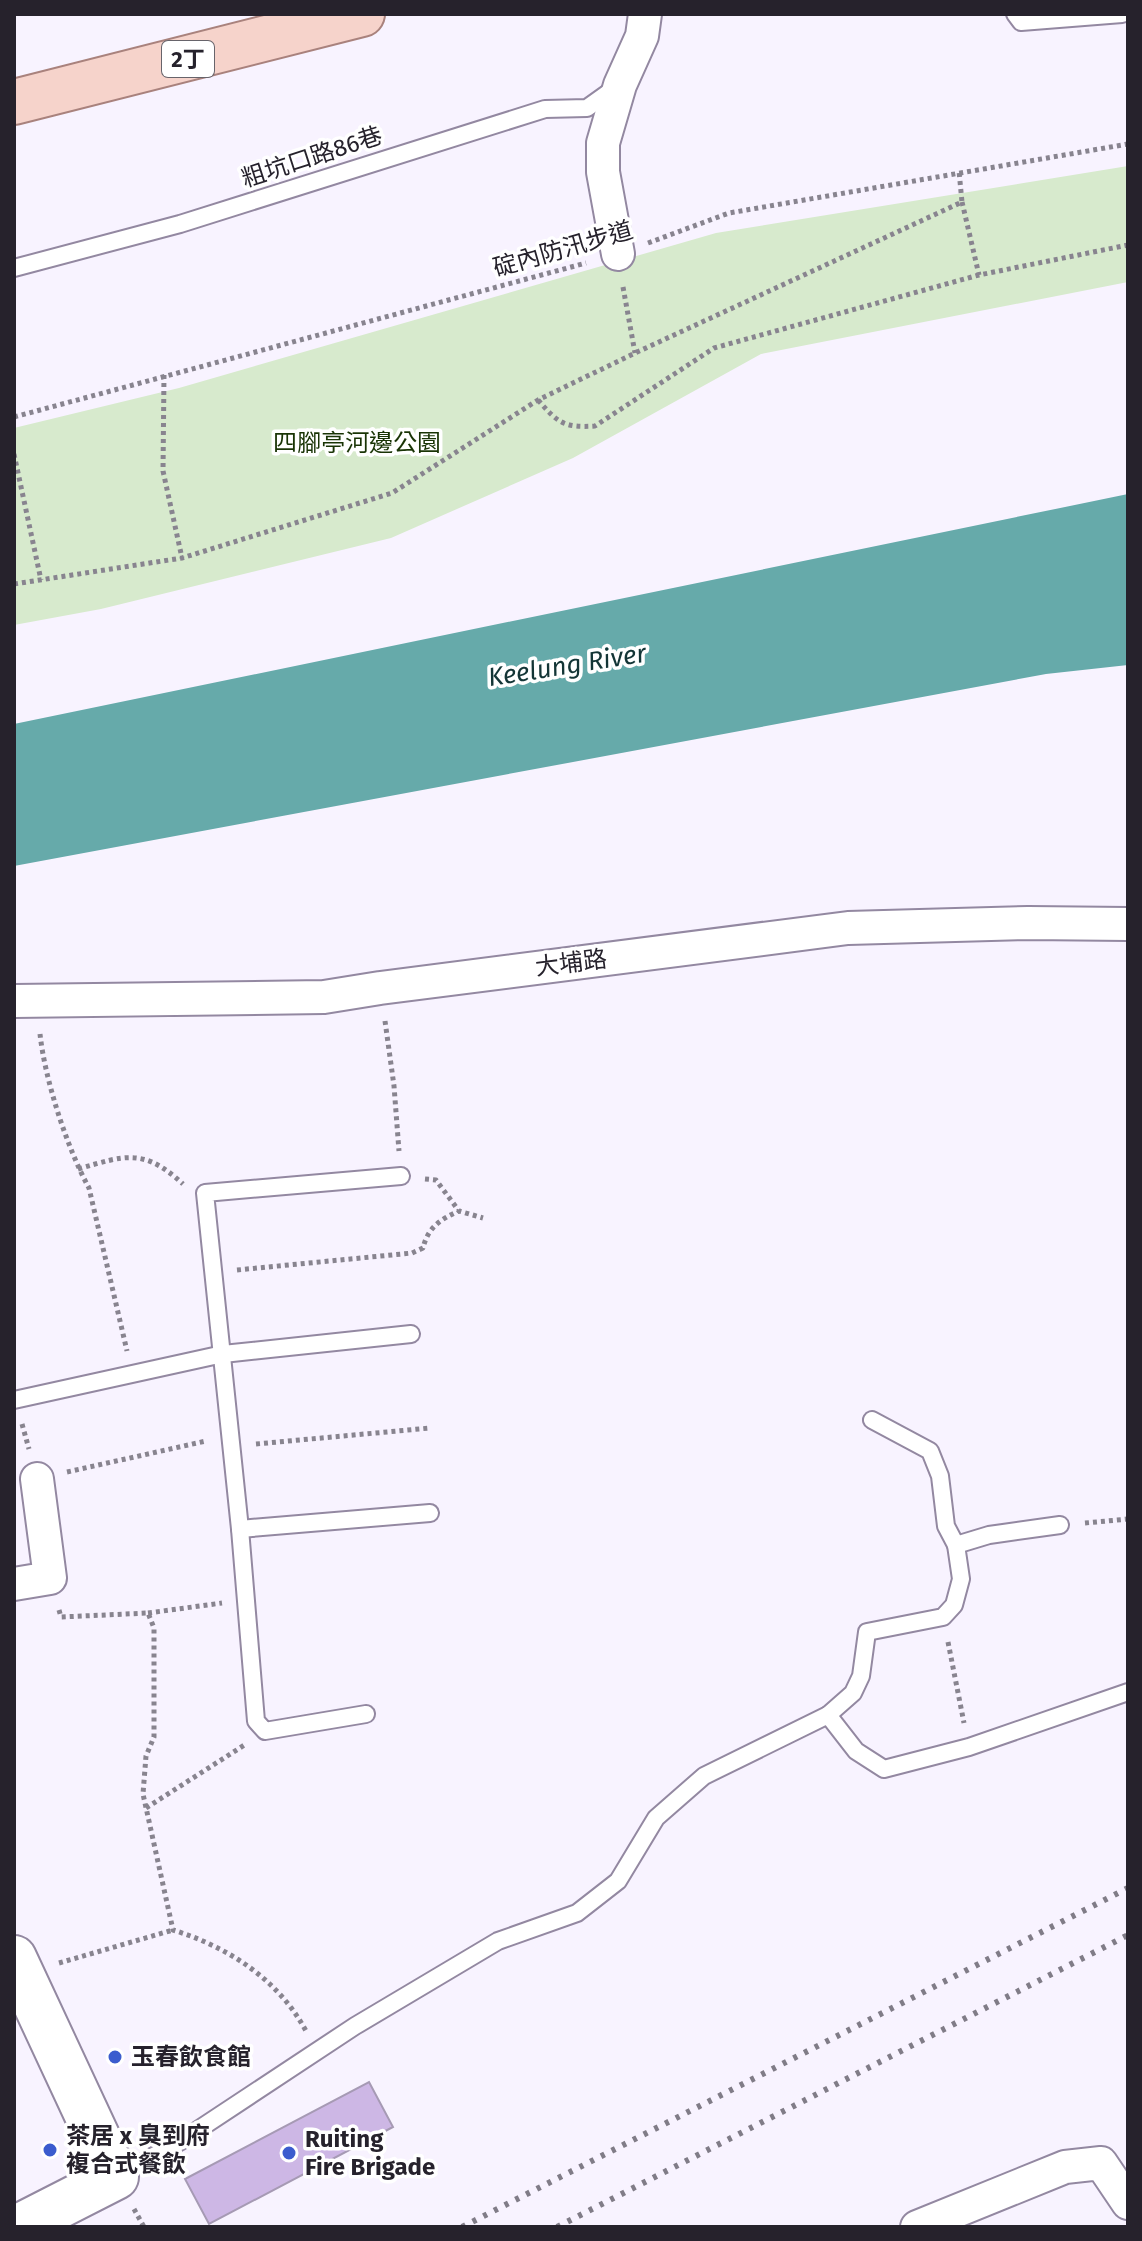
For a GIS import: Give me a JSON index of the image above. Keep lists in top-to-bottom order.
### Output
{
  "streets": {
    "main road": ["2丁"],
    "street": ["大埔路"],
    "lane": ["粗坑口路86巷"],
    "path": ["碇內防汛步道"]
  },
  "water": ["Keelung River"],
  "parks": ["四腳亭河邊公園"],
  "places": ["玉春飲食館", "茶居 x 臭到府 複合式餐飲", "Ruiting Fire Brigade"]
}
